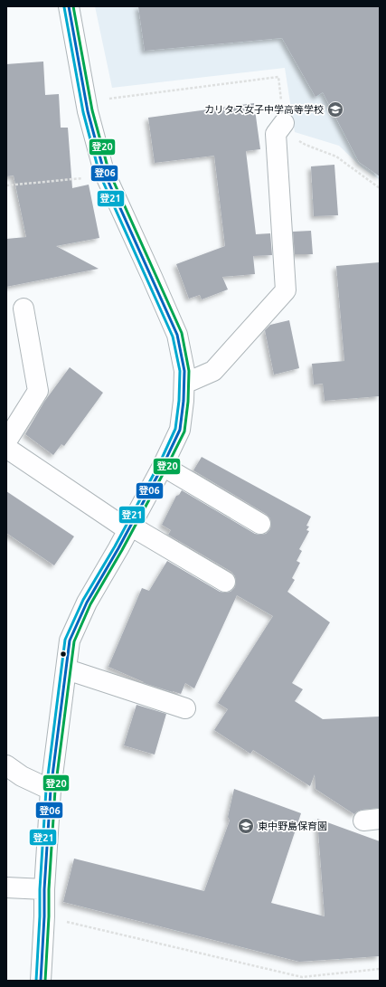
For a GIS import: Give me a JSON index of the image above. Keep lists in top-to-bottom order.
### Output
{
  "places": {
    "school or university": ["カリタス女子中学高等学校", "東中野島保育園"]
  },
  "lines": ["transit line 登06", "transit line 登20", "transit line 登21"]
}
